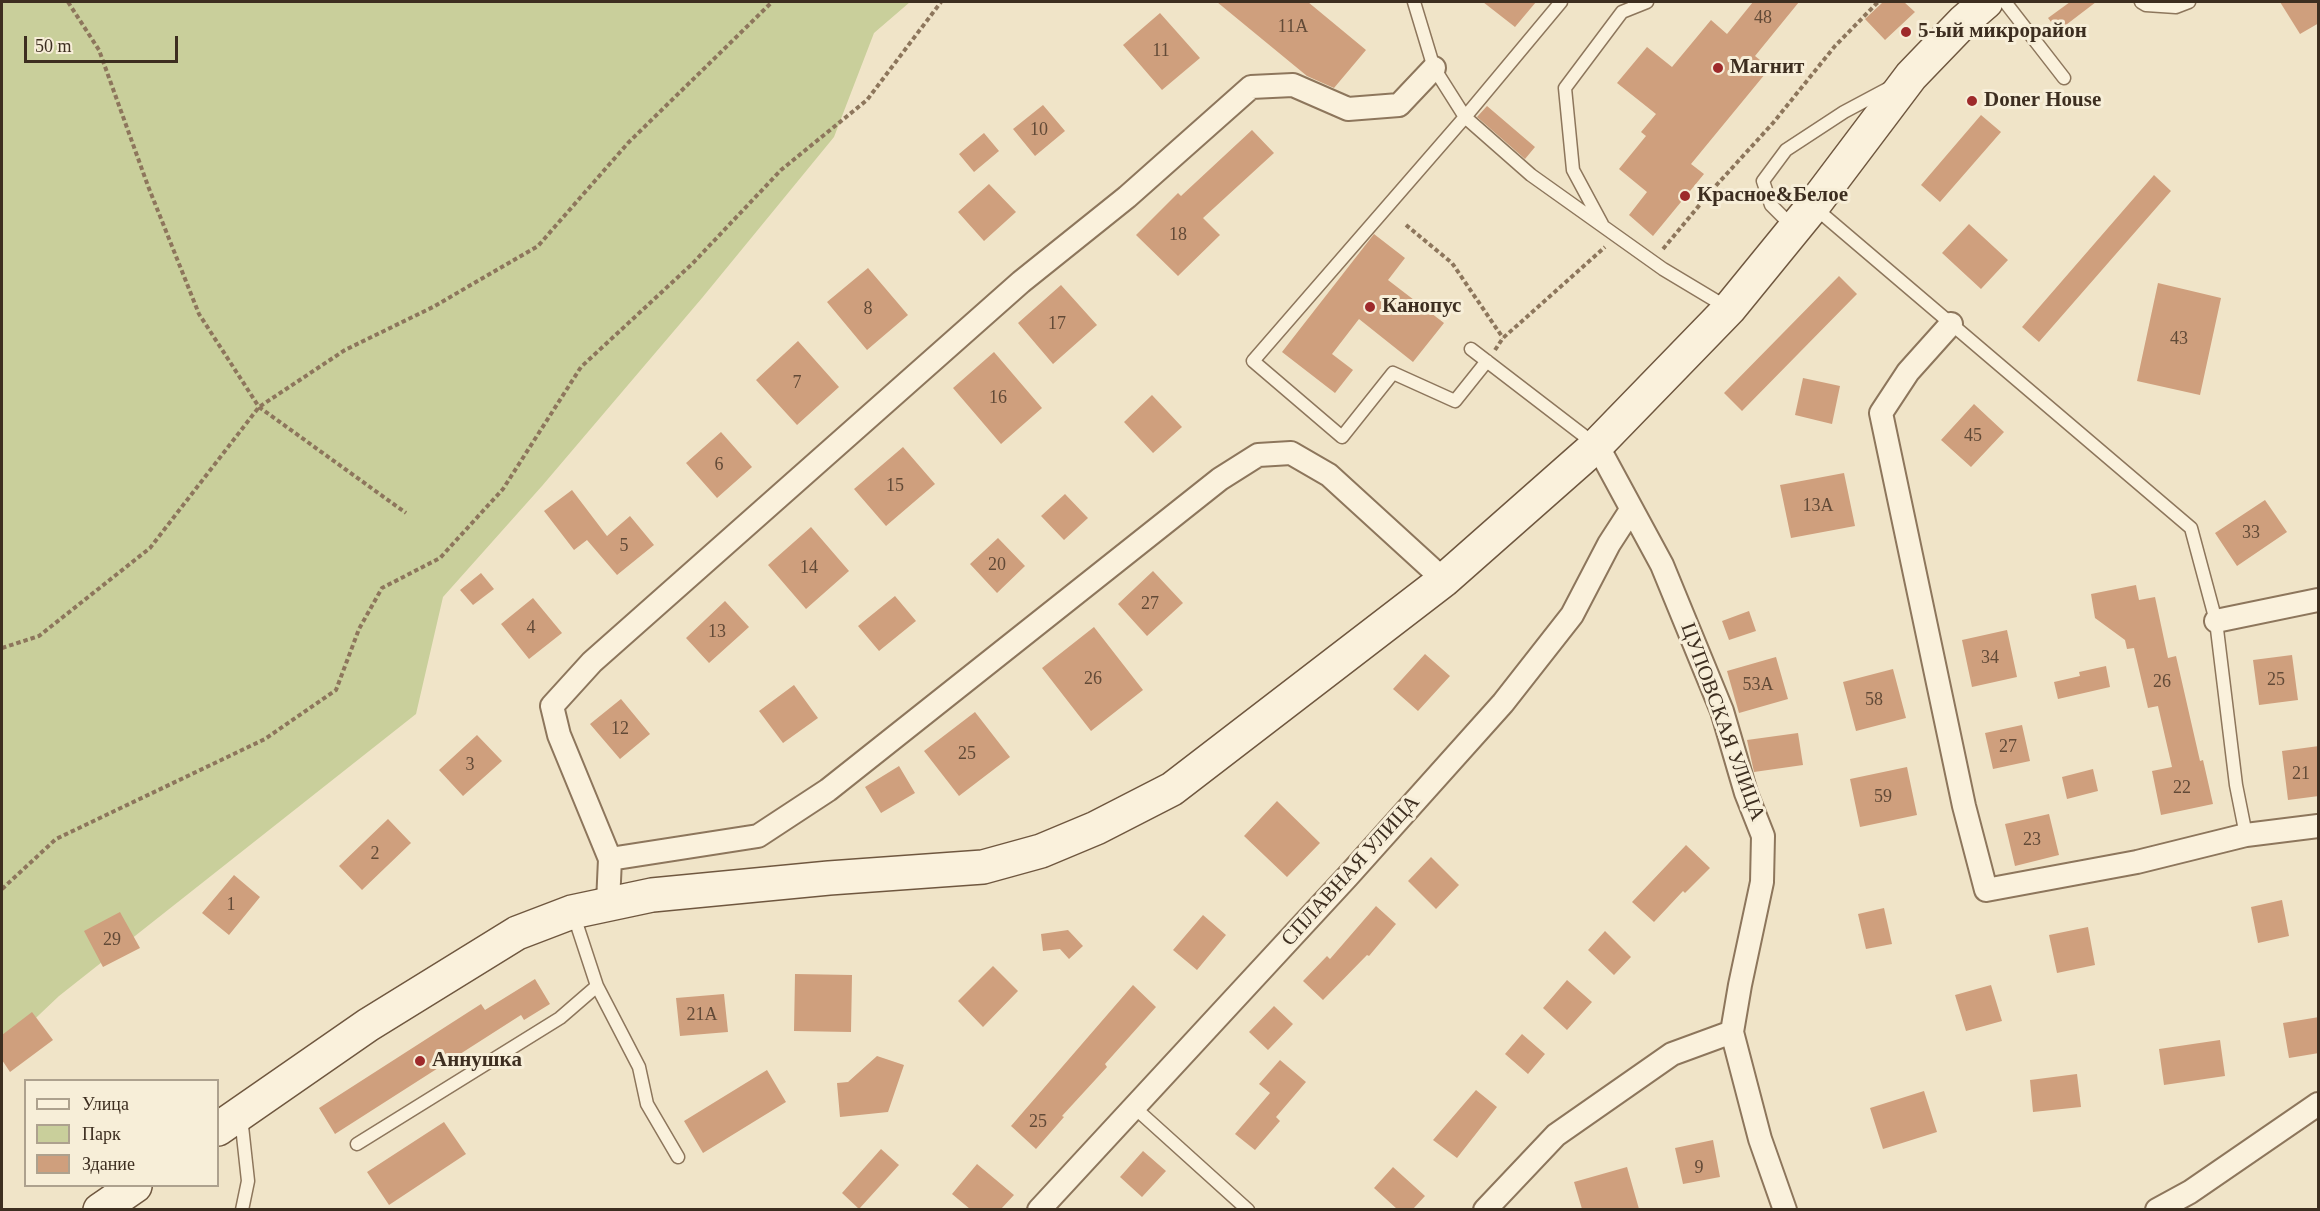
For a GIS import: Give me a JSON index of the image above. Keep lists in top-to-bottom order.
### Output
{
  "streets": {
    "street": ["ЦУПОВСКАЯ УЛИЦА", "СПЛАВНАЯ УЛИЦА"]
  },
  "crossings": [
    ["ЦУПОВСКАЯ УЛИЦА", "СПЛАВНАЯ УЛИЦА"]
  ],
  "places": [
    "5-ый микрорайон",
    "Магнит",
    "Doner House",
    "Красное&Белое",
    "Канопус",
    "Аннушка"
  ],
  "house_numbers": [
    "48",
    "11А",
    "11",
    "10",
    "18",
    "8",
    "17",
    "43",
    "7",
    "16",
    "45",
    "6",
    "15",
    "13А",
    "33",
    "5",
    "20",
    "14",
    "27",
    "4",
    "13",
    "34",
    "26",
    "25",
    "26",
    "53А",
    "58",
    "12",
    "27",
    "25",
    "3",
    "21",
    "22",
    "59",
    "23",
    "2",
    "1",
    "29",
    "21А",
    "25",
    "9"
  ],
  "legend": ["Улица", "Парк", "Здание"],
  "scale_bar": "50 m"
}
